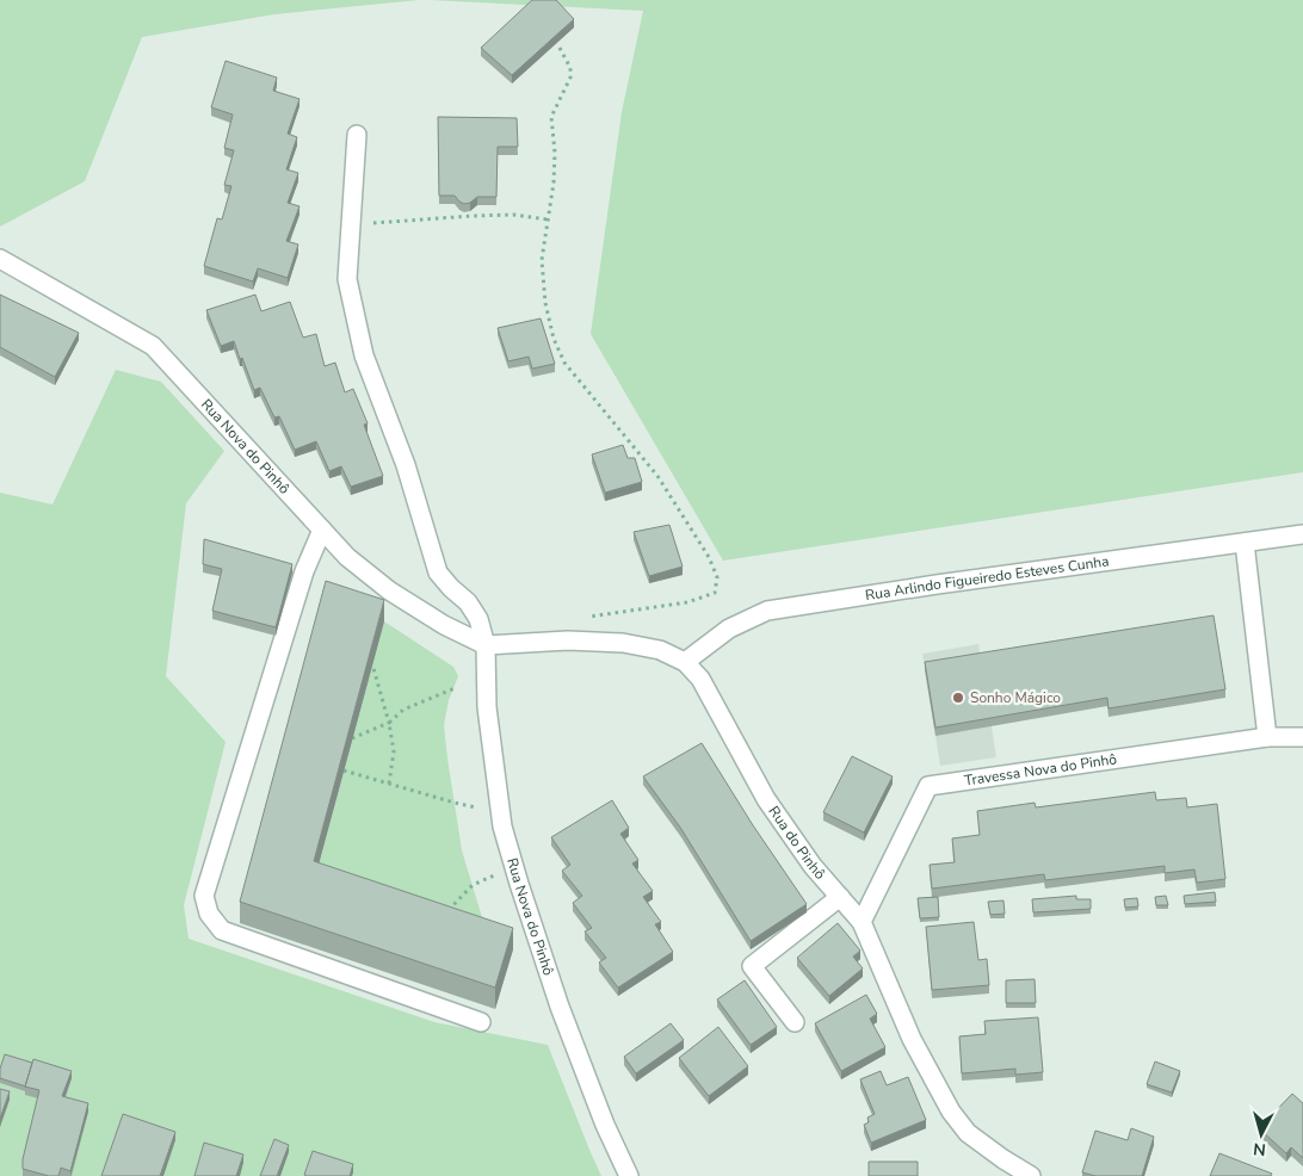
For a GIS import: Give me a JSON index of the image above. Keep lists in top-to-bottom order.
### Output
{
  "streets": {
    "street": [
      "Rua Nova do Pinhô",
      "Rua Arlindo Figueiredo Esteves Cunha",
      "Travessa Nova do Pinhô",
      "Rua do Pinhô"
    ]
  },
  "crossings": [
    ["Rua Nova do Pinhô", "Rua do Pinhô"],
    ["Rua Arlindo Figueiredo Esteves Cunha", "Rua do Pinhô"],
    ["Travessa Nova do Pinhô", "Rua do Pinhô"]
  ],
  "places": ["Sonho Mágico"],
  "north": "bottom"
}
